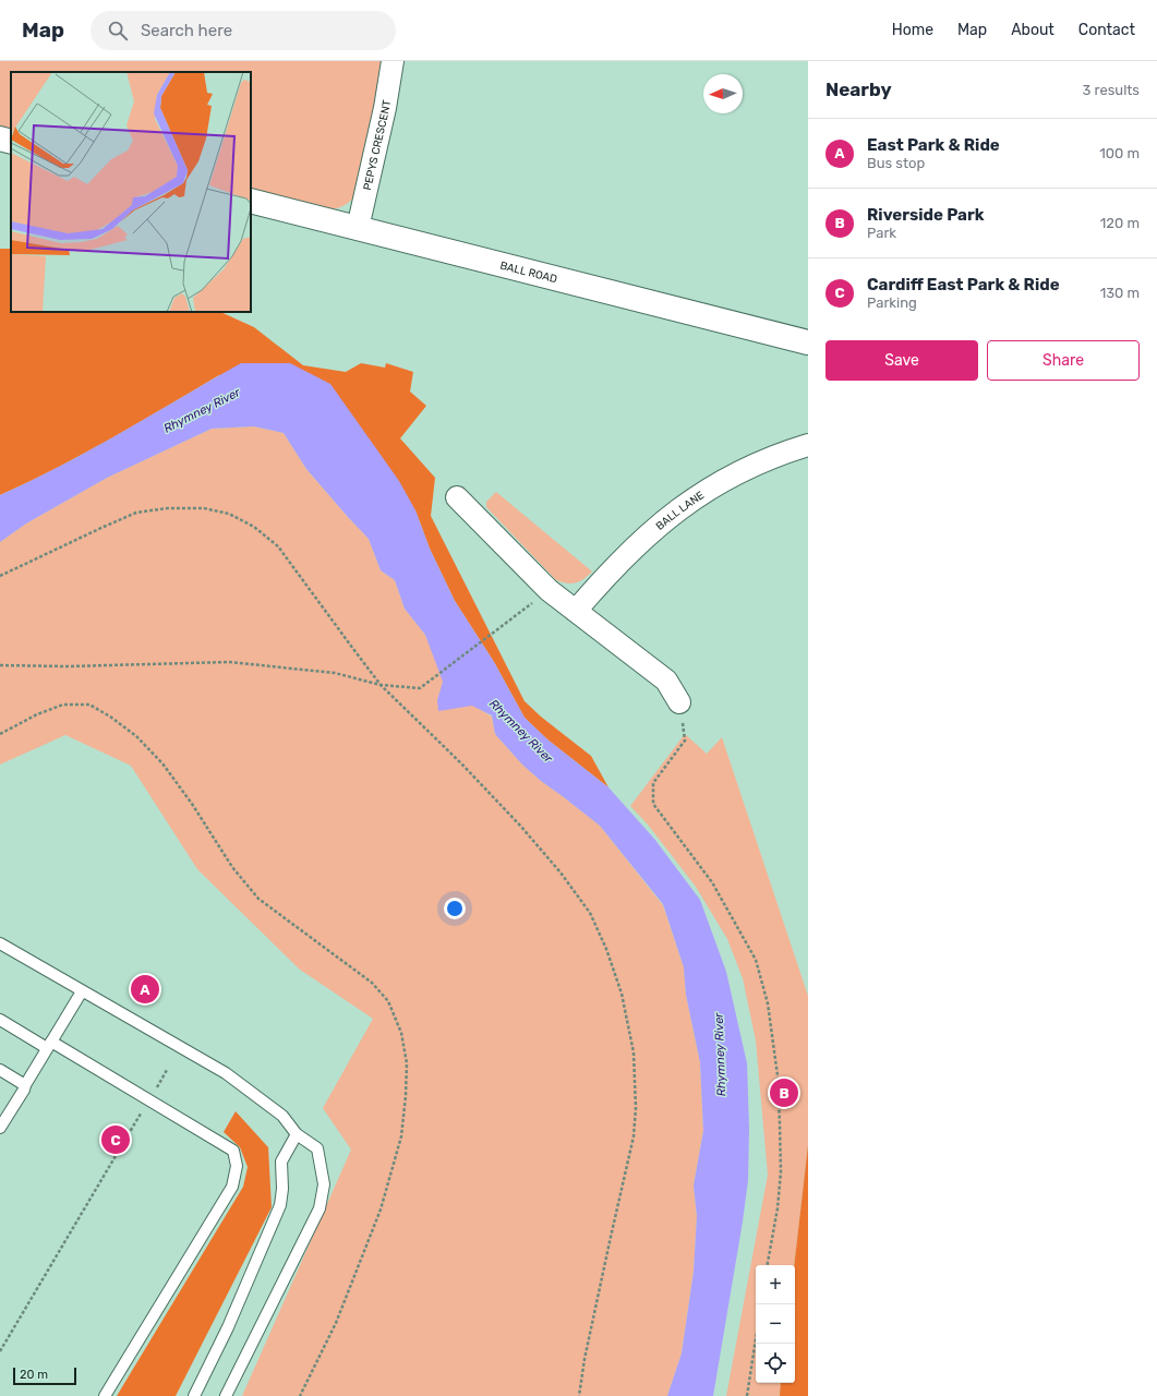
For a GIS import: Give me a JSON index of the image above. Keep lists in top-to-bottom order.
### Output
{
  "streets": {
    "street": ["PEPYS CRESCENT", "BALL ROAD", "BALL LANE"]
  },
  "crossings": [
    ["PEPYS CRESCENT", "BALL ROAD"]
  ],
  "water": ["Rhymney River"],
  "scale_bar": "20 m",
  "north": "left",
  "page": {
    "header": "Map",
    "search": "Search here",
    "nav": [
      "Home",
      "Map",
      "About",
      "Contact"
    ],
    "heading": ["Nearby", "3 results"],
    "list": [
      {
        "mark": "A",
        "name": "East Park & Ride",
        "note": "Bus stop",
        "value": "100 m"
      },
      {
        "mark": "B",
        "name": "Riverside Park",
        "note": "Park",
        "value": "120 m"
      },
      {
        "mark": "C",
        "name": "Cardiff East Park & Ride",
        "note": "Parking",
        "value": "130 m"
      }
    ],
    "buttons": ["Save", "Share"],
    "pins": ["A", "B", "C"],
    "map_buttons": ["+", "−"],
    "scale": "20 m"
  }
}
